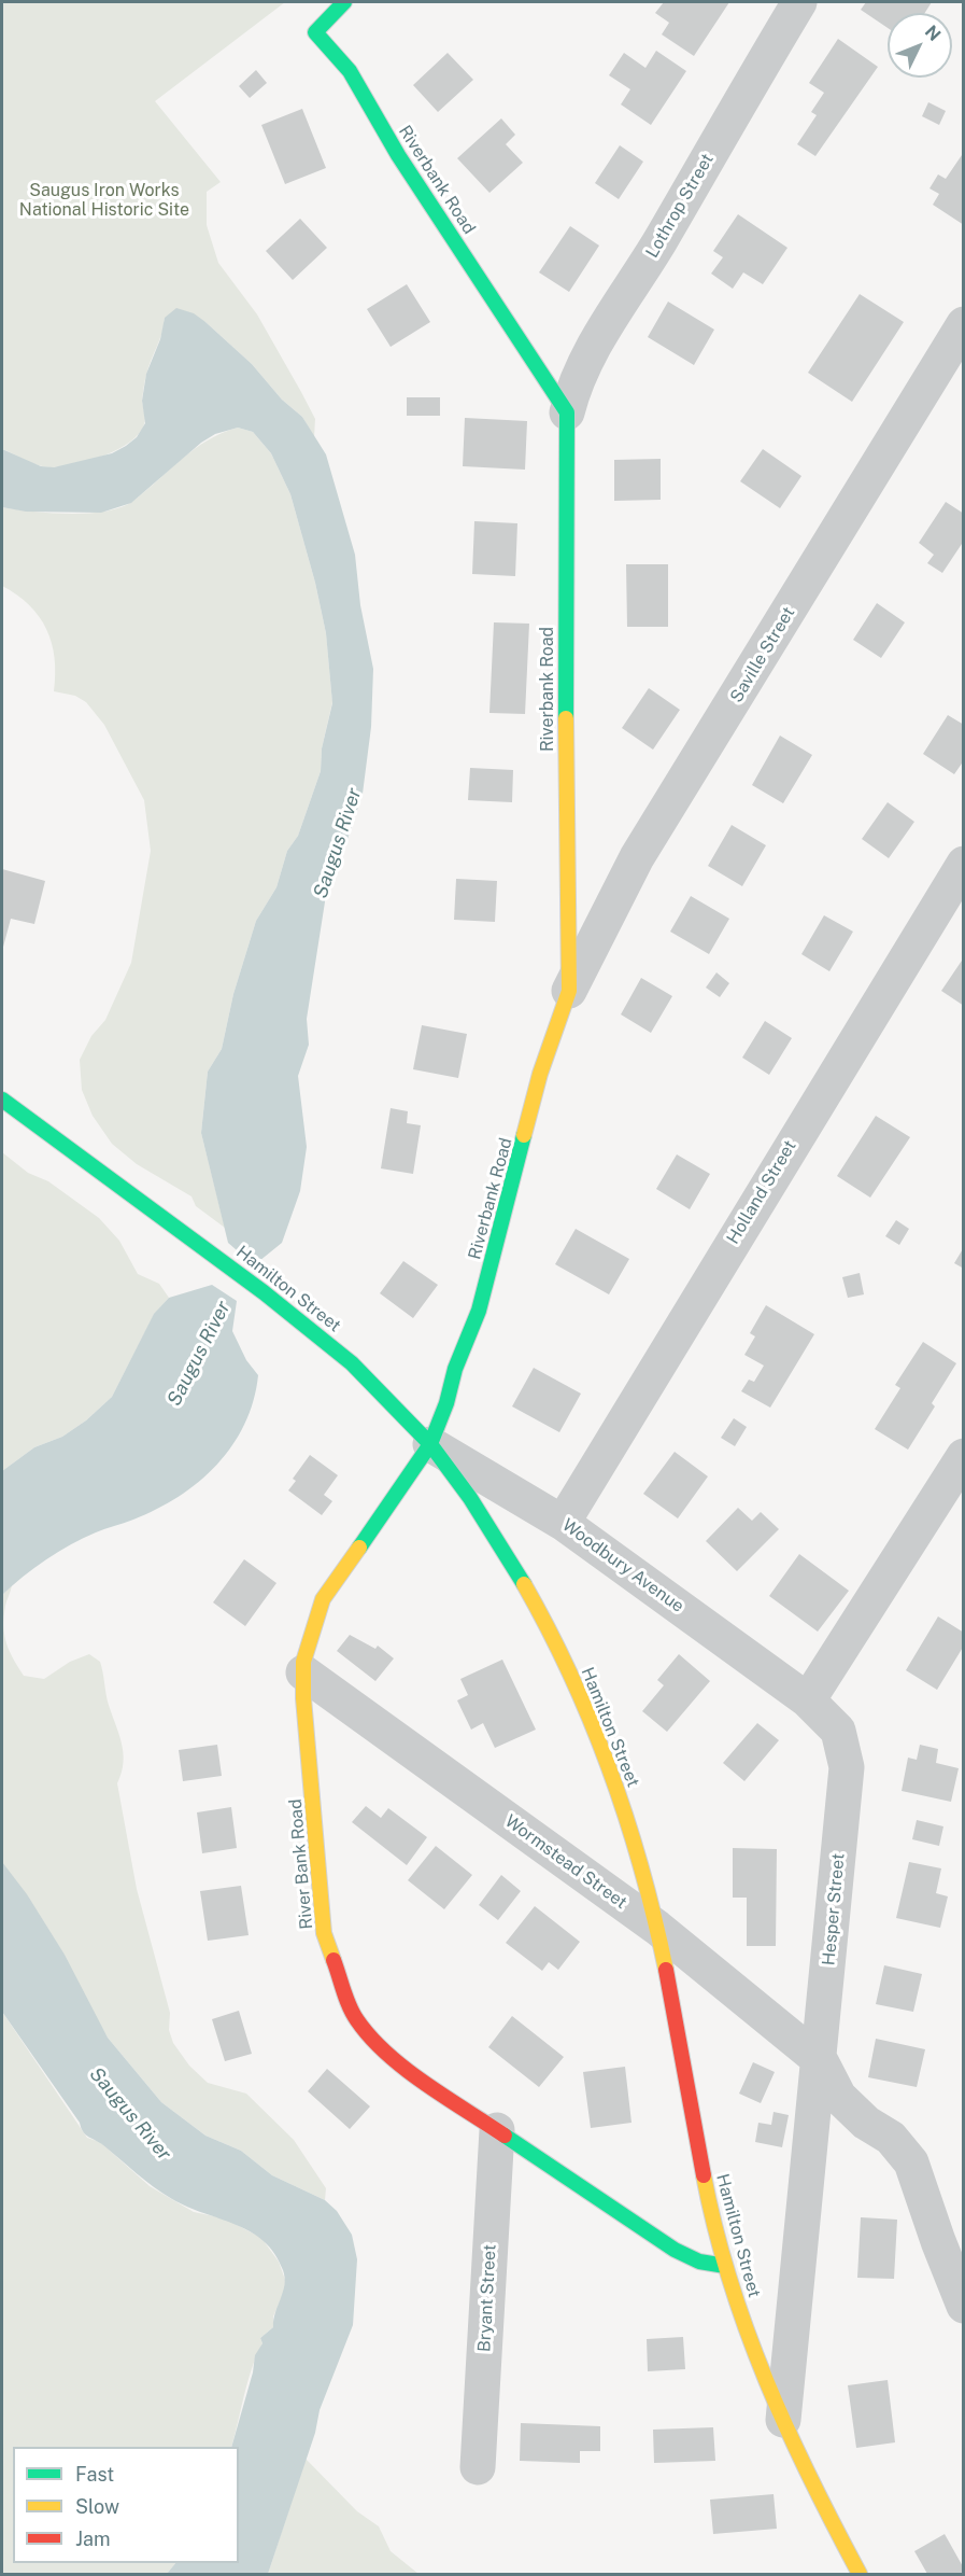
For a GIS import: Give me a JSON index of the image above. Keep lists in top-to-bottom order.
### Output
{
  "streets": {
    "street": [
      "Riverbank Road",
      "Lothrop Street",
      "Saville Street",
      "Holland Street",
      "Hamilton Street",
      "Woodbury Avenue",
      "Wormstead Street",
      "River Bank Road",
      "Hesper Street",
      "Bryant Street"
    ]
  },
  "crossings": [
    ["Riverbank Road", "Lothrop Street"],
    ["Riverbank Road", "Saville Street"],
    ["Riverbank Road", "Hamilton Street"],
    ["Riverbank Road", "Woodbury Avenue"],
    ["Riverbank Road", "River Bank Road"],
    ["Holland Street", "Woodbury Avenue"],
    ["Hamilton Street", "Woodbury Avenue"],
    ["Hamilton Street", "Wormstead Street"],
    ["Hamilton Street", "River Bank Road"],
    ["Hamilton Street", "Hesper Street"],
    ["Woodbury Avenue", "River Bank Road"],
    ["Woodbury Avenue", "Hesper Street"],
    ["Wormstead Street", "River Bank Road"],
    ["Wormstead Street", "Hesper Street"],
    ["River Bank Road", "Bryant Street"]
  ],
  "water": ["Saugus River"],
  "parks": ["Saugus Iron Works National Historic Site"],
  "legend": ["Fast", "Slow", "Jam"],
  "north": "top right"
}
